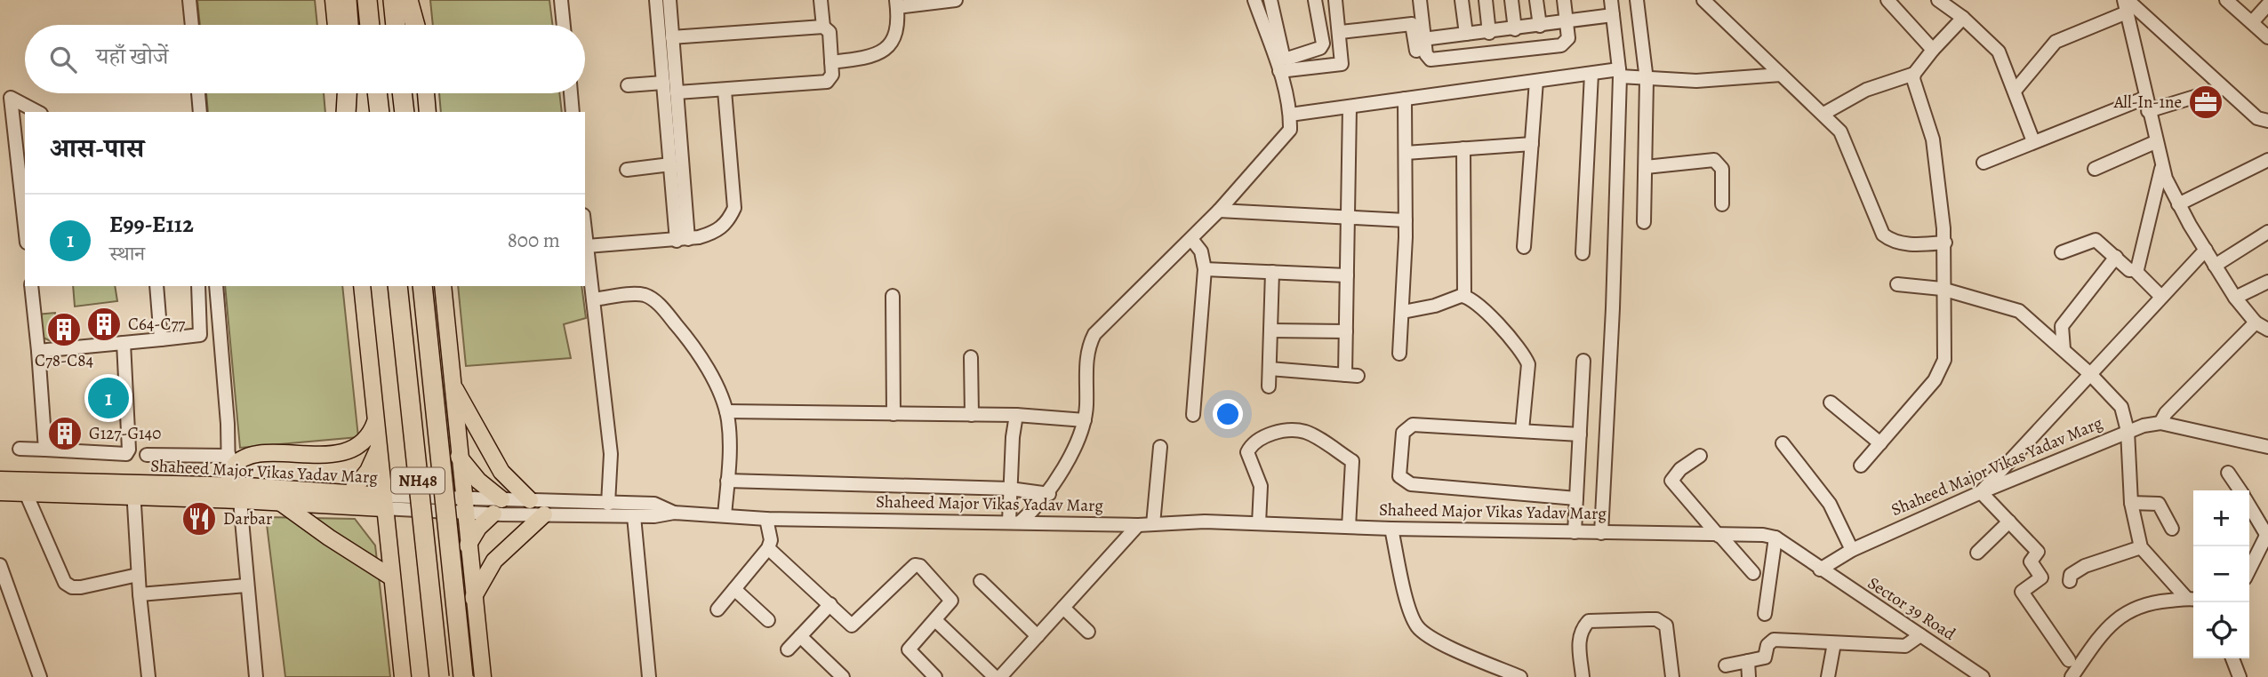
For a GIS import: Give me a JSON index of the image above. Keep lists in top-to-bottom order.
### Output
{
  "streets": {
    "highway": ["NH48"],
    "main road": ["Shaheed Major Vikas Yadav Marg"],
    "street": ["Sector 39 Road"]
  },
  "crossings": [
    ["Shaheed Major Vikas Yadav Marg", "Sector 39 Road"]
  ],
  "places": {
    "office": ["All-In-1ne"],
    "building": ["C64-C77", "C78-C84", "G127-G140"],
    "restaurant": ["Darbar"]
  },
  "page": {
    "search": "यहाँ खोजें",
    "heading": "आस-पास",
    "list": [
      {
        "mark": "1",
        "name": "E99-E112",
        "note": "स्थान",
        "value": "800 m"
      }
    ],
    "pins": "1",
    "map_buttons": ["+", "−"]
  }
}
